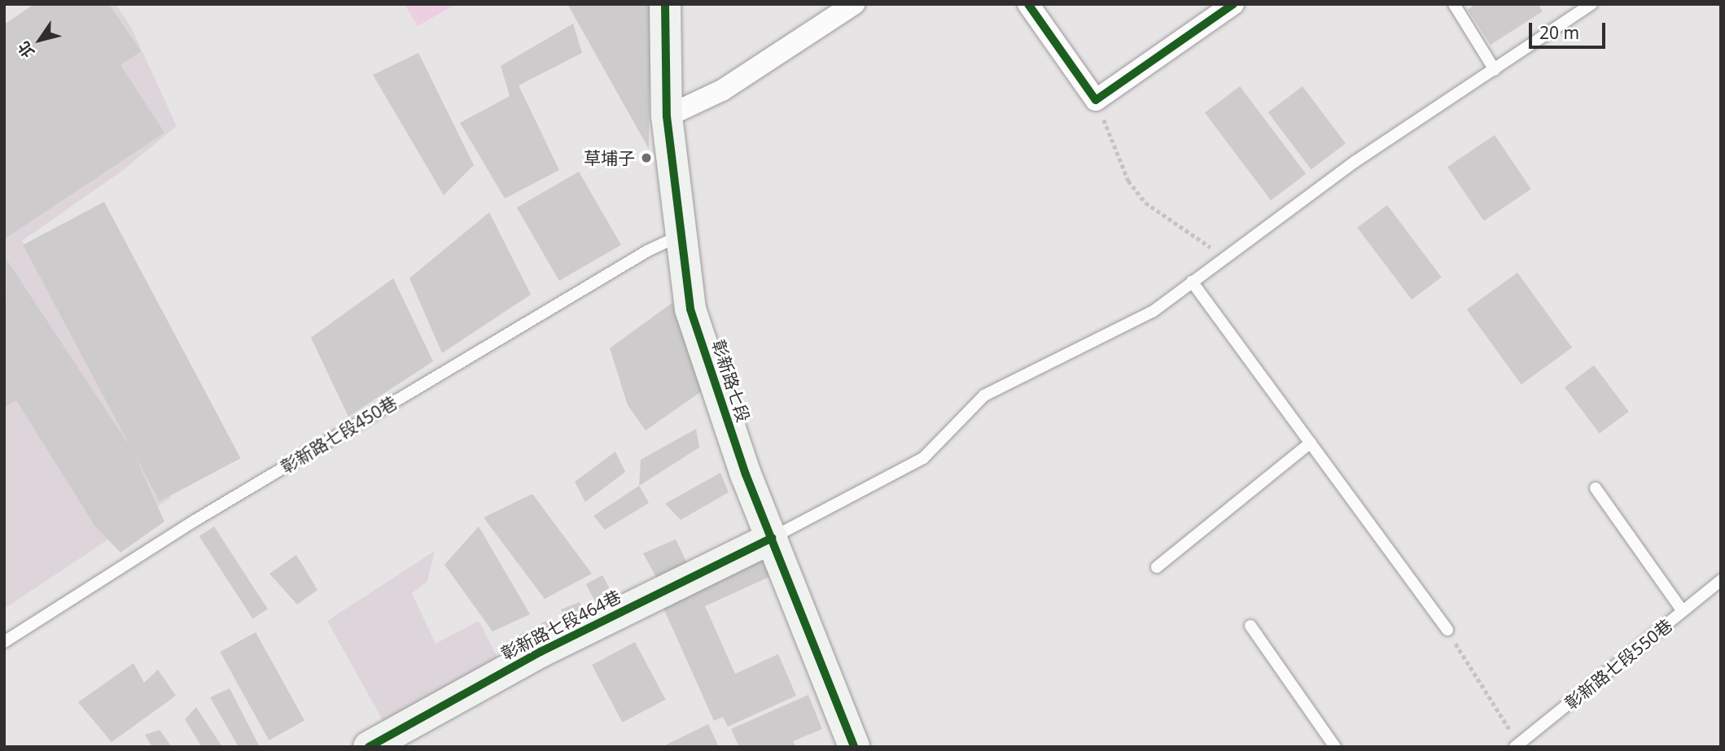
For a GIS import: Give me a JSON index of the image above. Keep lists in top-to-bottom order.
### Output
{
  "streets": {
    "street": ["彰新路七段", "彰新路七段464巷"],
    "lane": ["彰新路七段450巷", "彰新路七段550巷"]
  },
  "crossings": [
    ["彰新路七段", "彰新路七段450巷"],
    ["彰新路七段", "彰新路七段464巷"]
  ],
  "places": ["草埔子"],
  "scale_bar": "20 m",
  "north": "bottom left"
}
